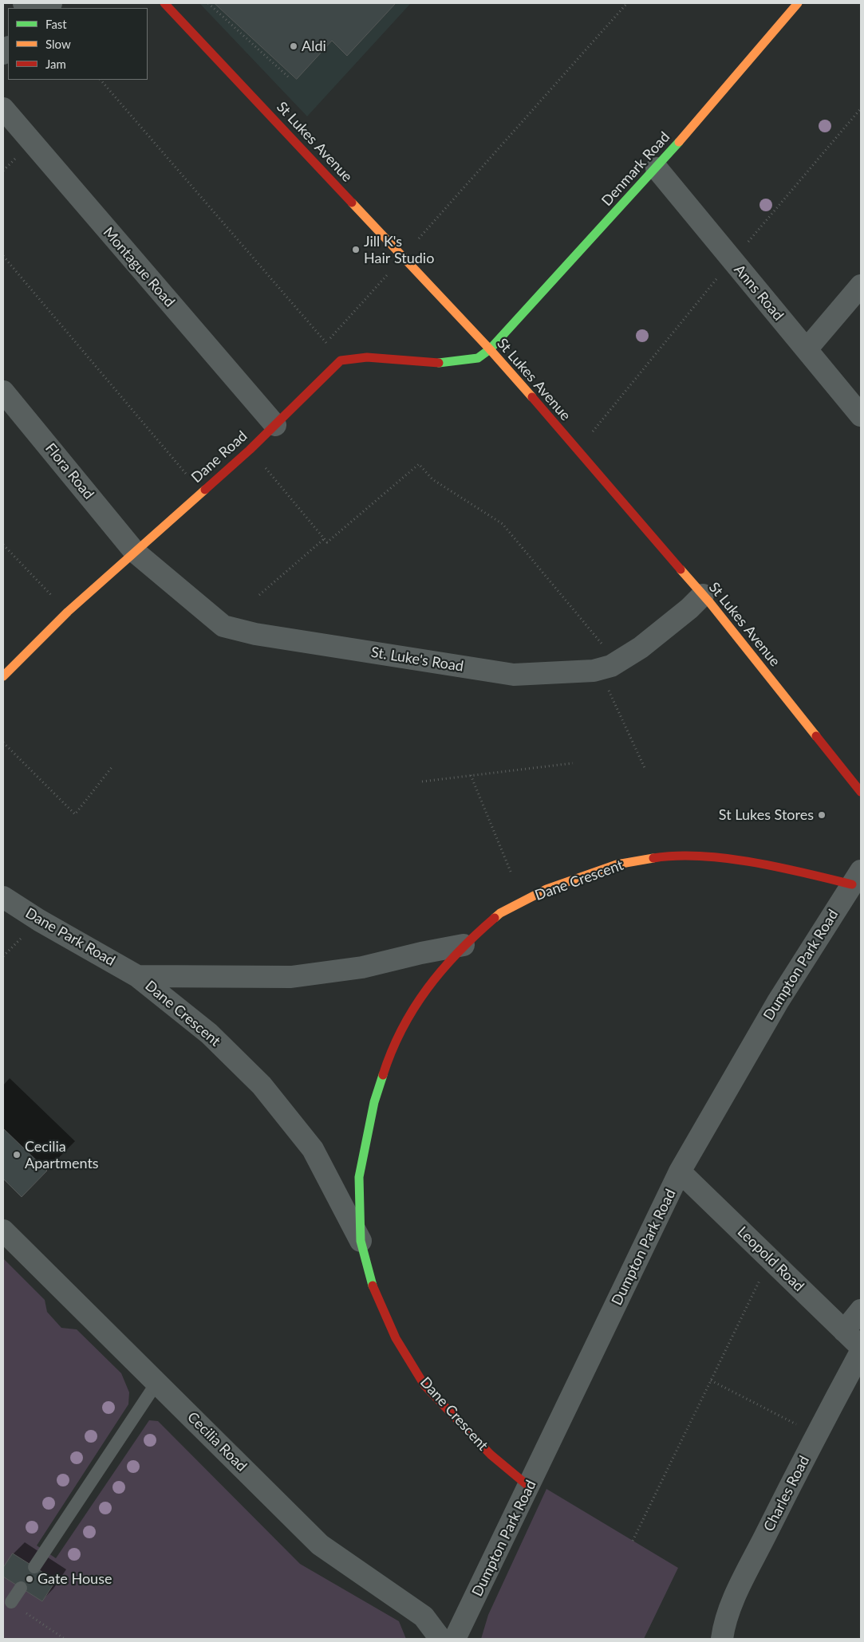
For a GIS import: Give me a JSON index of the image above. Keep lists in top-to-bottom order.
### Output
{
  "streets": {
    "street": [
      "St Lukes Avenue",
      "Denmark Road",
      "Montague Road",
      "Anns Road",
      "Dane Road",
      "Flora Road",
      "St. Luke's Road",
      "Dane Crescent",
      "Dane Park Road",
      "Dumpton Park Road",
      "Leopold Road",
      "Cecilia Road",
      "Charles Road"
    ]
  },
  "crossings": [
    ["St Lukes Avenue", "Denmark Road"],
    ["St Lukes Avenue", "St. Luke's Road"],
    ["Denmark Road", "Anns Road"],
    ["Montague Road", "Dane Road"],
    ["Dane Road", "Flora Road"],
    ["Dane Road", "St. Luke's Road"],
    ["Flora Road", "St. Luke's Road"],
    ["Dane Crescent", "Dane Park Road"],
    ["Dane Crescent", "Dumpton Park Road"],
    ["Dumpton Park Road", "Leopold Road"]
  ],
  "places": [
    "Aldi",
    "Jill K's Hair Studio",
    "St Lukes Stores",
    "Cecilia Apartments",
    "Gate House"
  ],
  "legend": ["Fast", "Slow", "Jam"]
}
